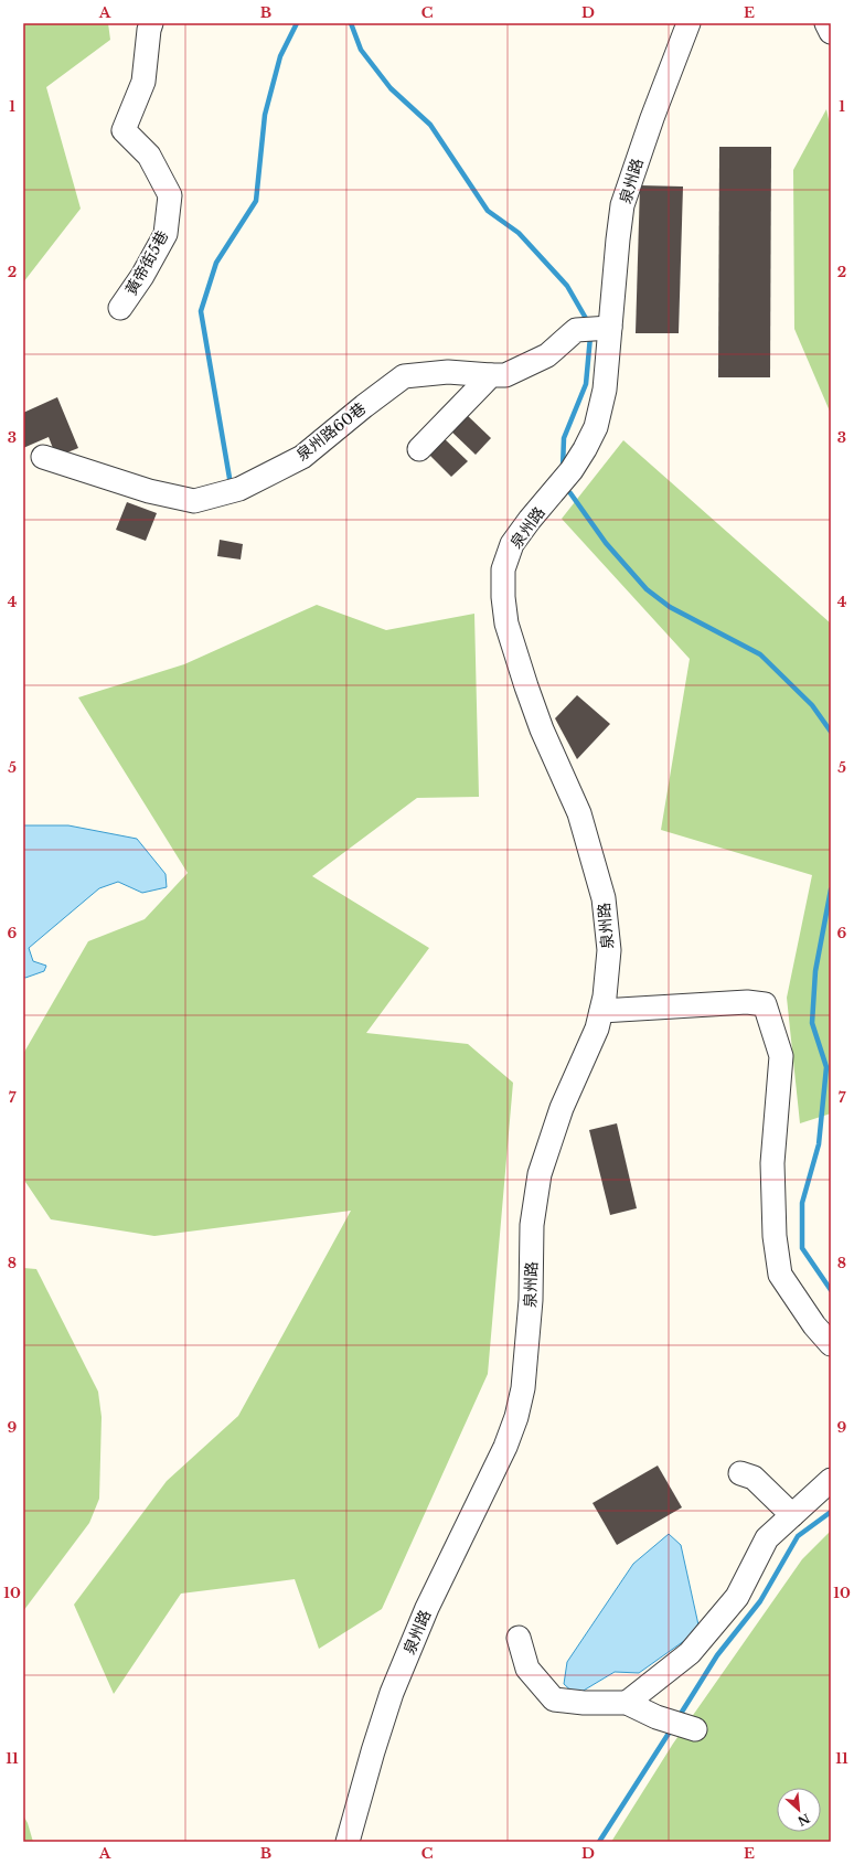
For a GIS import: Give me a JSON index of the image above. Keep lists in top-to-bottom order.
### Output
{
  "streets": {
    "street": ["泉州路", "黃帝街5巷", "泉州路60巷"]
  },
  "crossings": [
    ["泉州路", "泉州路60巷"]
  ],
  "north": "bottom right",
  "grid": {
    "columns": [
      "A",
      "B",
      "C",
      "D",
      "E"
    ],
    "rows": [
      "1",
      "2",
      "3",
      "4",
      "5",
      "6",
      "7",
      "8",
      "9",
      "10",
      "11"
    ]
  }
}
